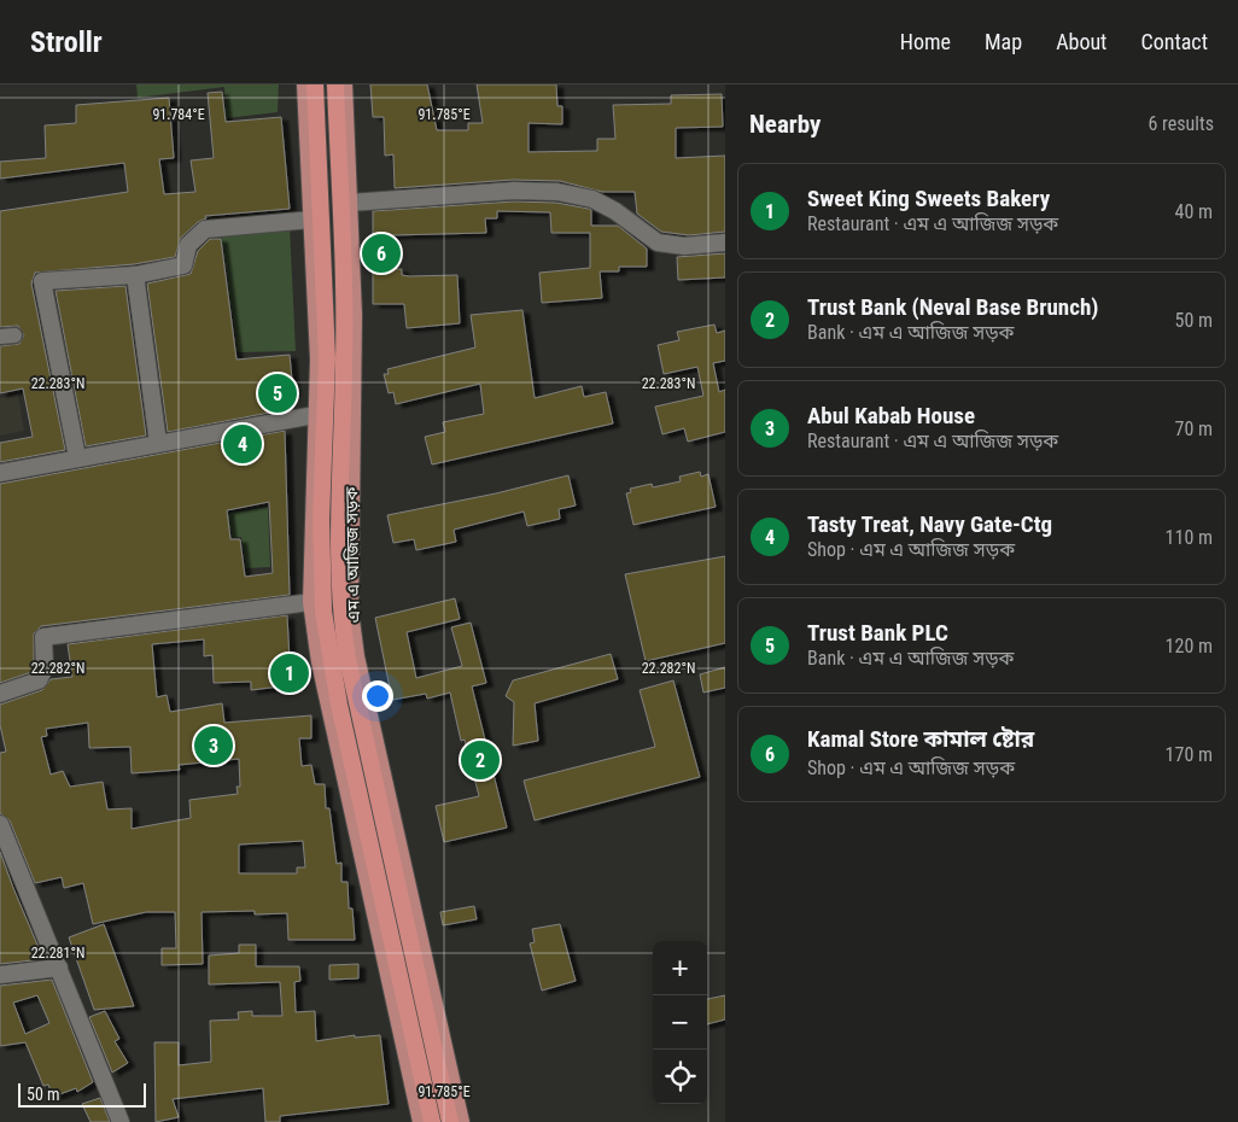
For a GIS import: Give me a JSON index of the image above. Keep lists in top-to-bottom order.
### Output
{
  "streets": {
    "main road": ["এম এ আজিজ সড়ক"]
  },
  "scale_bar": "50 m",
  "page": {
    "header": "Strollr",
    "nav": [
      "Home",
      "Map",
      "About",
      "Contact"
    ],
    "heading": ["Nearby", "6 results"],
    "list": [
      {
        "mark": "1",
        "name": "Sweet King Sweets Bakery",
        "note": "Restaurant · এম এ আজিজ সড়ক",
        "value": "40 m"
      },
      {
        "mark": "2",
        "name": "Trust Bank (Neval Base Brunch)",
        "note": "Bank · এম এ আজিজ সড়ক",
        "value": "50 m"
      },
      {
        "mark": "3",
        "name": "Abul Kabab House",
        "note": "Restaurant · এম এ আজিজ সড়ক",
        "value": "70 m"
      },
      {
        "mark": "4",
        "name": "Tasty Treat, Navy Gate-Ctg",
        "note": "Shop · এম এ আজিজ সড়ক",
        "value": "110 m"
      },
      {
        "mark": "5",
        "name": "Trust Bank PLC",
        "note": "Bank · এম এ আজিজ সড়ক",
        "value": "120 m"
      },
      {
        "mark": "6",
        "name": "Kamal Store কামাল ষ্টোর",
        "note": "Shop · এম এ আজিজ সড়ক",
        "value": "170 m"
      }
    ],
    "pins": [
      "6",
      "5",
      "4",
      "1",
      "3",
      "2"
    ],
    "map_buttons": ["+", "−"],
    "scale": "50 m"
  },
  "coordinates": [
    "91.784°E",
    "91.785°E",
    "22.283°N",
    "22.282°N",
    "22.281°N"
  ]
}
